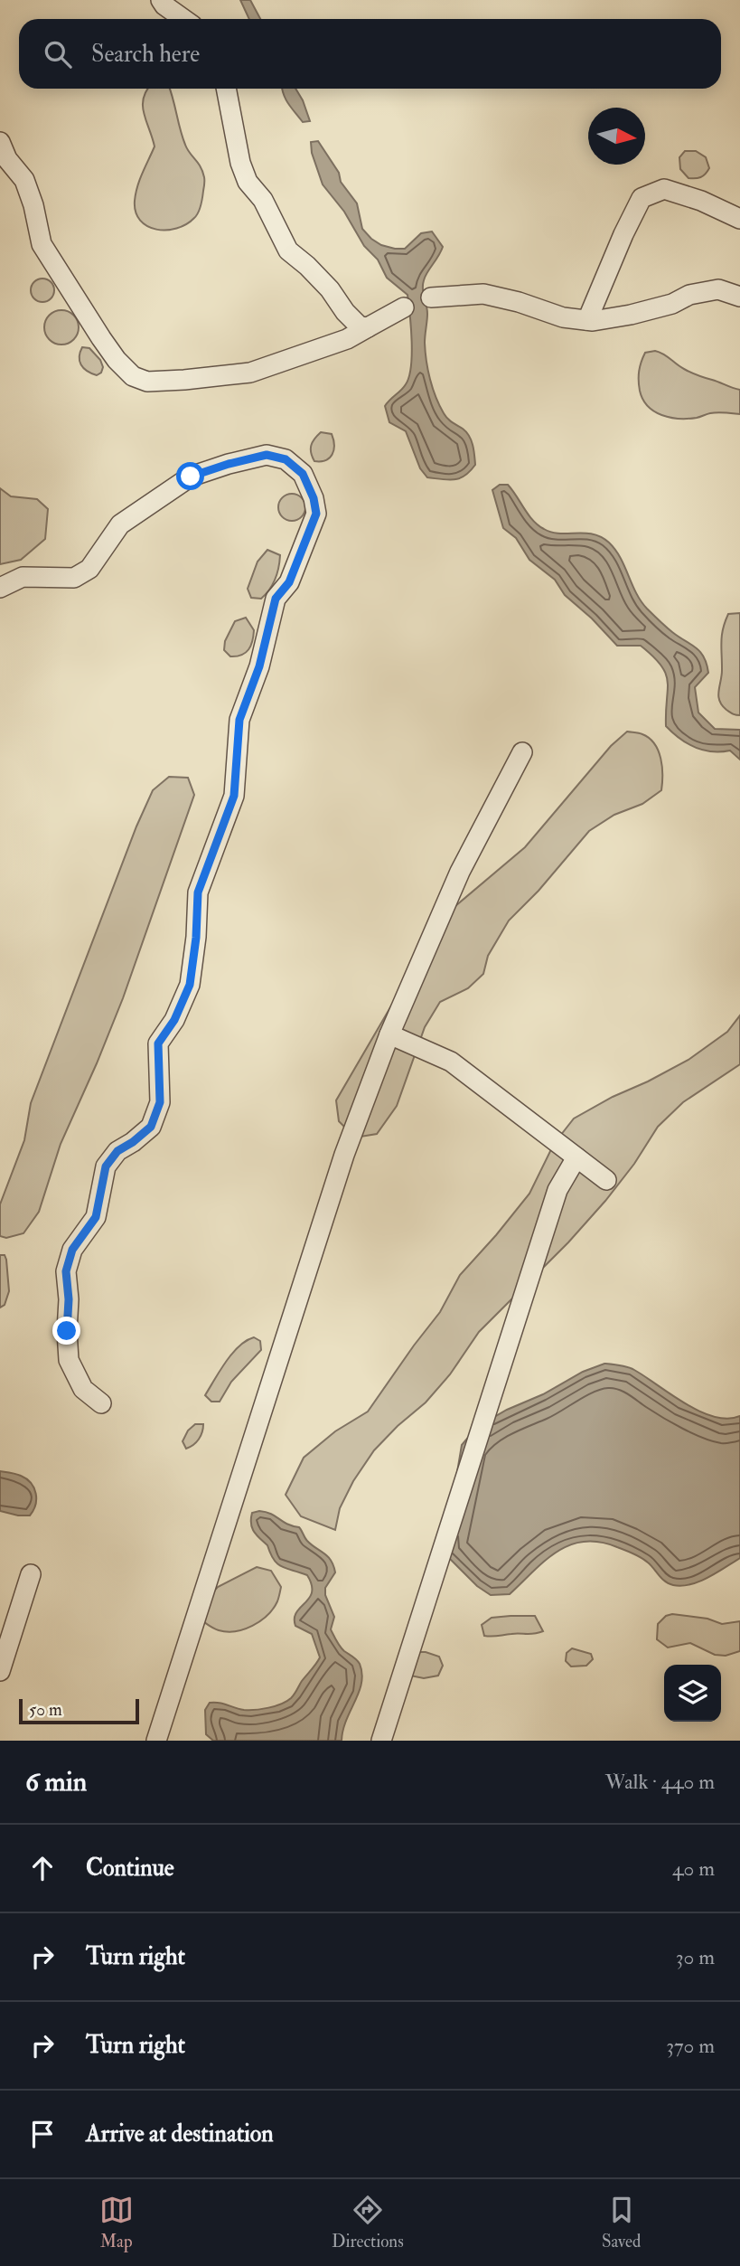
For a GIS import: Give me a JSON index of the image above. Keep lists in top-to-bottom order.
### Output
{
  "scale_bar": "50 m",
  "north": "right",
  "page": {
    "search": "Search here",
    "scale": "50 m",
    "heading": ["6 min", "Walk · 440 m"],
    "list": [
      ["Continue", "40 m"],
      ["Turn right", "30 m"],
      ["Turn right", "370 m"],
      "Arrive at destination"
    ],
    "nav": ["Map", "Directions", "Saved"]
  }
}
